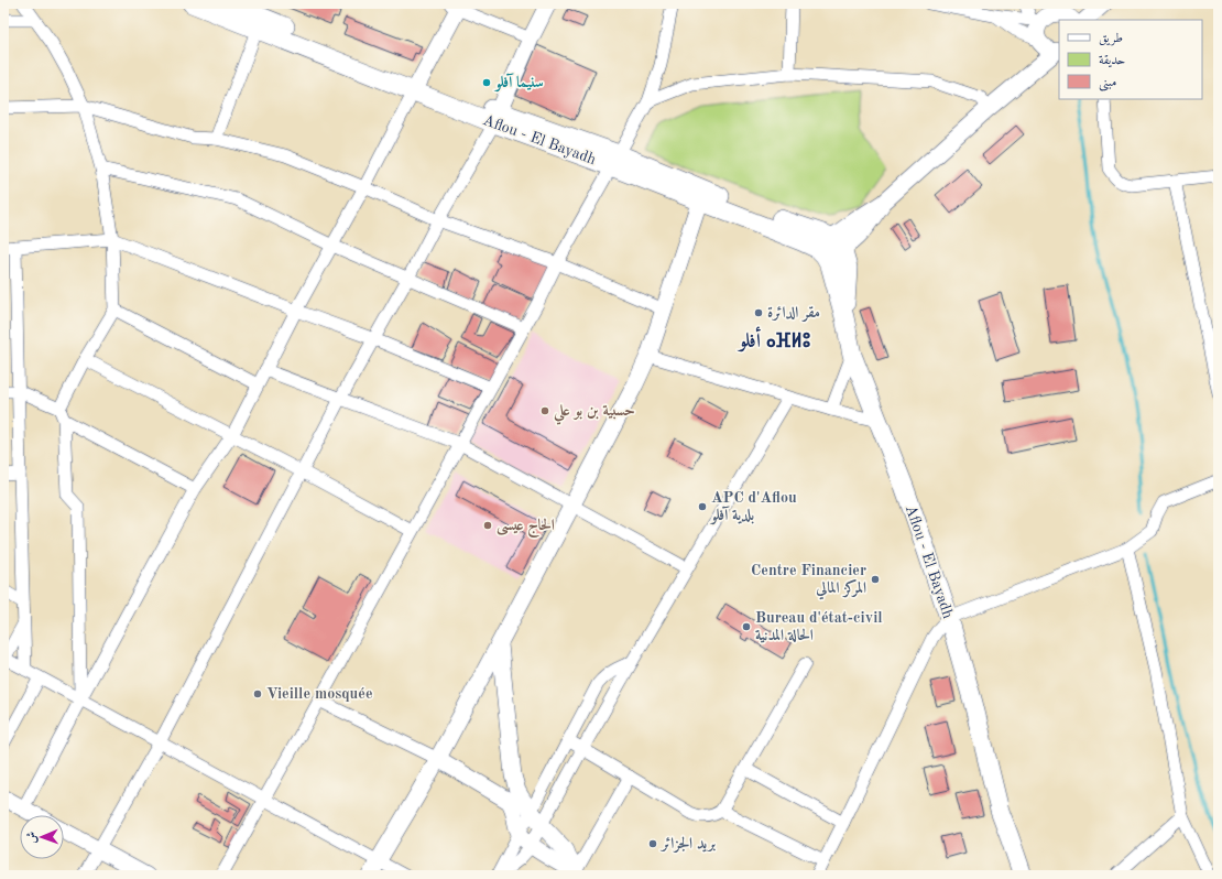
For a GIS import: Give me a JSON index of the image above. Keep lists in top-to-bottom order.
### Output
{
  "streets": {
    "main road": ["Aflou - El Bayadh"]
  },
  "districts": ["أفلو ⴰⴼⵍⵓ"],
  "places": [
    "سنيما آفلو",
    "مقر الدائرة",
    "حسبية بن بو علي",
    "APC d'Aflou بلدية آفلو",
    "الحاج عيسى",
    "Centre Financier المركز المالي",
    "Bureau d'état-civil الحالة المدنية",
    "Vieille mosquée",
    "بريد الجزائر"
  ],
  "legend": ["طريق", "حديقة", "مبنى"],
  "north": "left"
}
